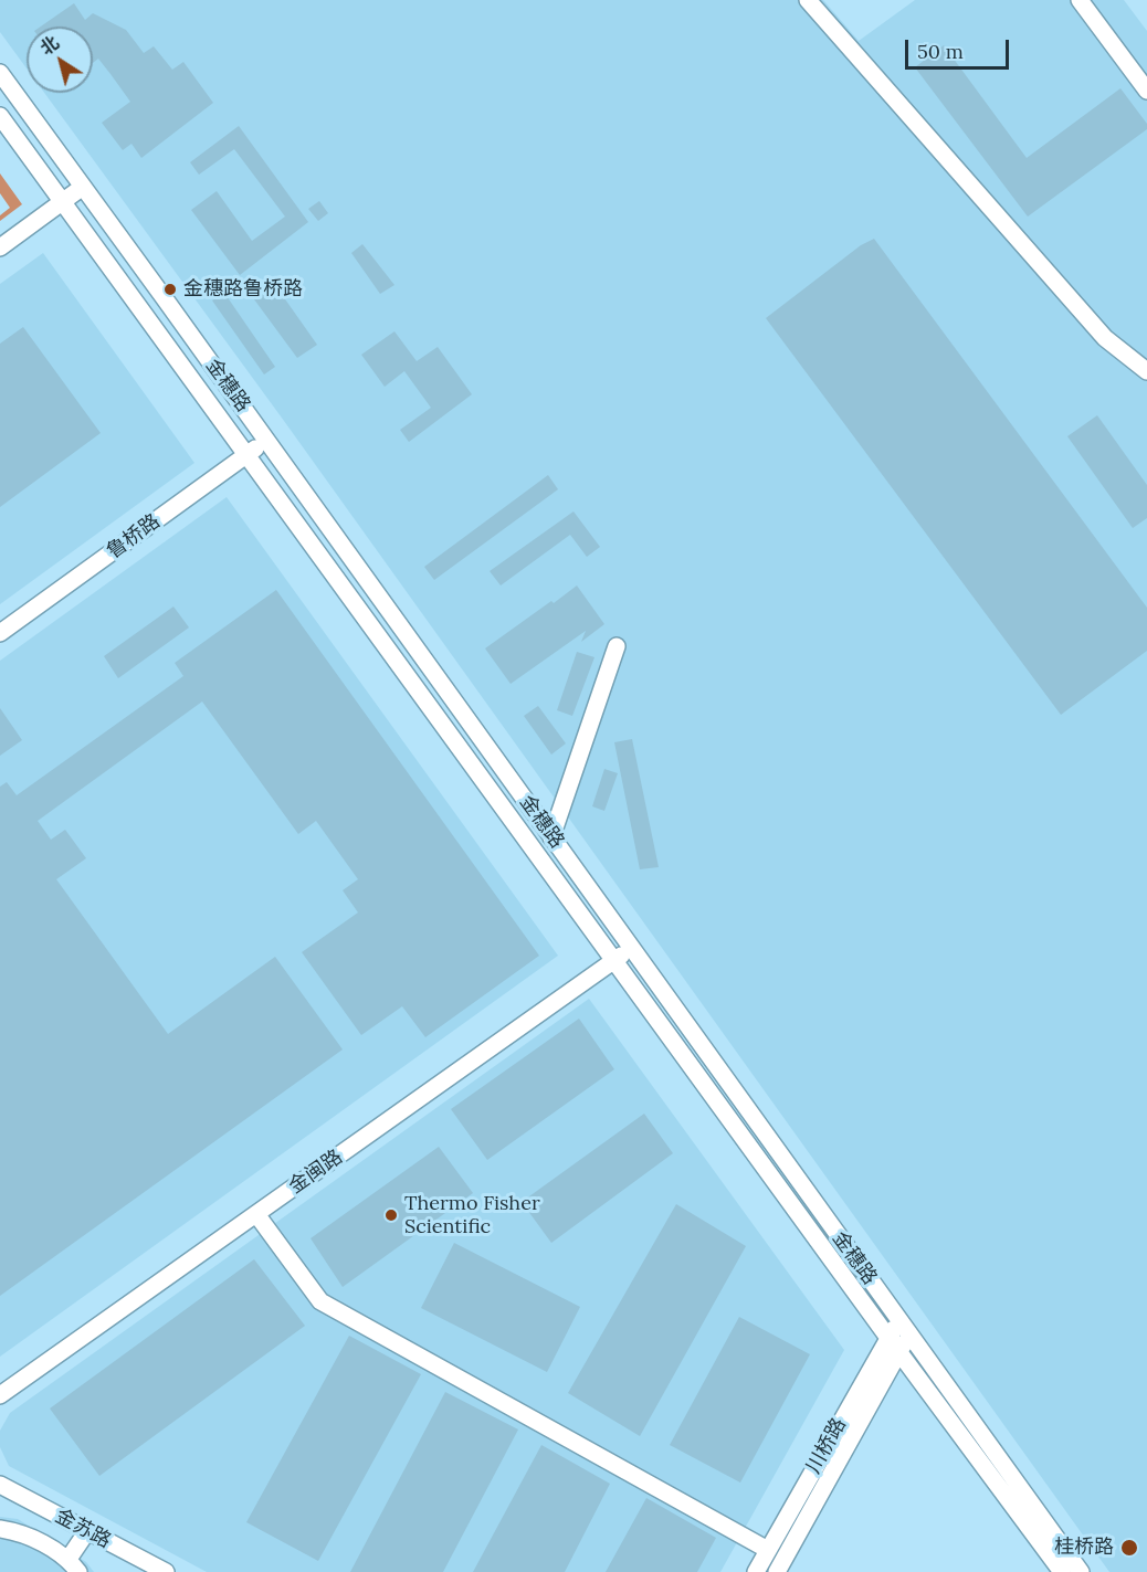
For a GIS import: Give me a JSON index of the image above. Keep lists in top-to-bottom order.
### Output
{
  "streets": {
    "street": [
      "金穗路",
      "鲁桥路",
      "金闽路",
      "川桥路",
      "金苏路"
    ]
  },
  "crossings": [
    ["金穗路", "鲁桥路"],
    ["金穗路", "金闽路"],
    ["金穗路", "川桥路"]
  ],
  "places": ["金穗路鲁桥路", "Thermo Fisher Scientific", "桂桥路"],
  "scale_bar": "50 m",
  "north": "top left"
}
